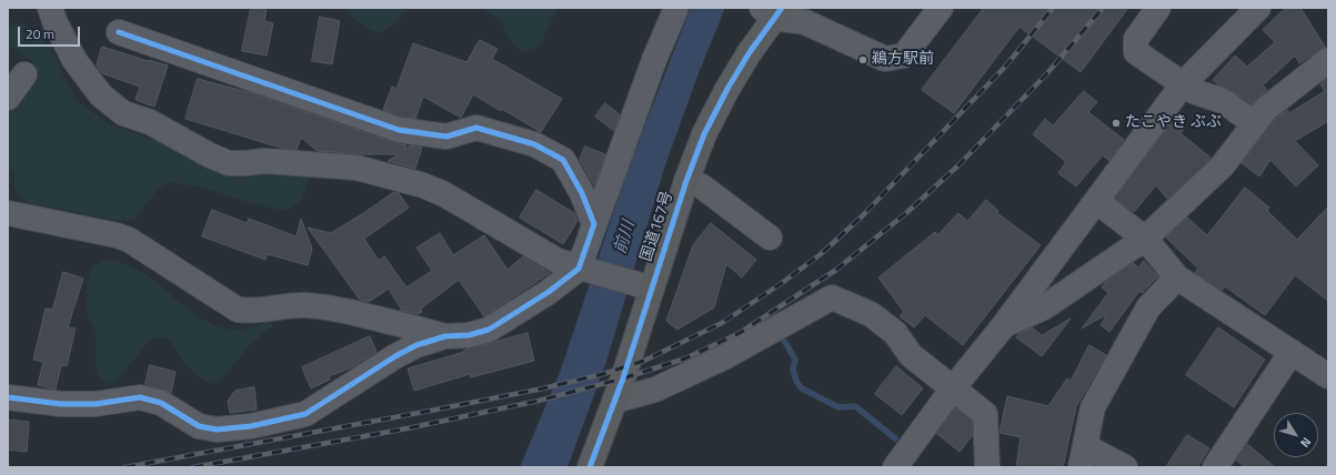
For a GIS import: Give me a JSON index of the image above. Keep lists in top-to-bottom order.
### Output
{
  "streets": {
    "highway": ["国道167号"]
  },
  "water": ["前川"],
  "places": ["鵜方駅前", "たこやき ぶぶ"],
  "scale_bar": "20 m",
  "north": "bottom right"
}
